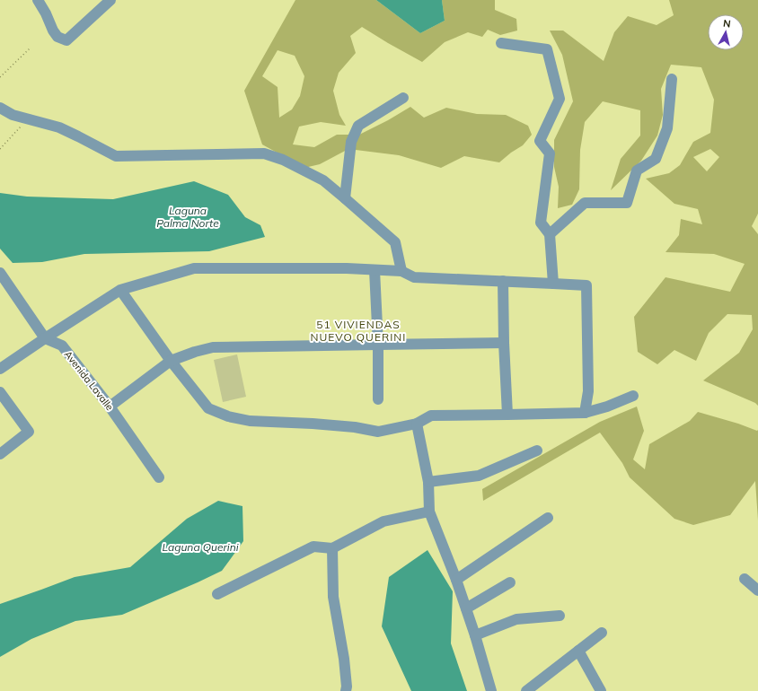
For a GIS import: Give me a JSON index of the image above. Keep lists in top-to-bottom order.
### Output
{
  "streets": {
    "street": ["Avenida Lavalle"]
  },
  "districts": ["51 VIVIENDAS NUEVO QUERINI"],
  "water": ["Laguna Palma Norte", "Laguna Querini"],
  "north": "top"
}
